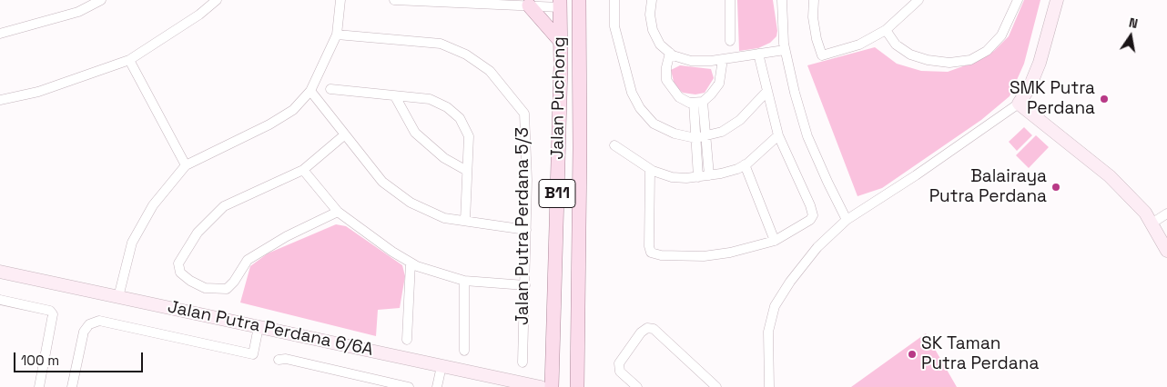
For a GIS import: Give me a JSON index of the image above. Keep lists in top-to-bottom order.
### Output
{
  "streets": {
    "main road": ["Jalan Puchong", "B11"],
    "street": ["Jalan Putra Perdana 5/3", "Jalan Putra Perdana 6/6A"]
  },
  "places": ["SMK Putra Perdana", "Balairaya Putra Perdana", "SK Taman Putra Perdana"],
  "scale_bar": "100 m",
  "north": "top"
}
